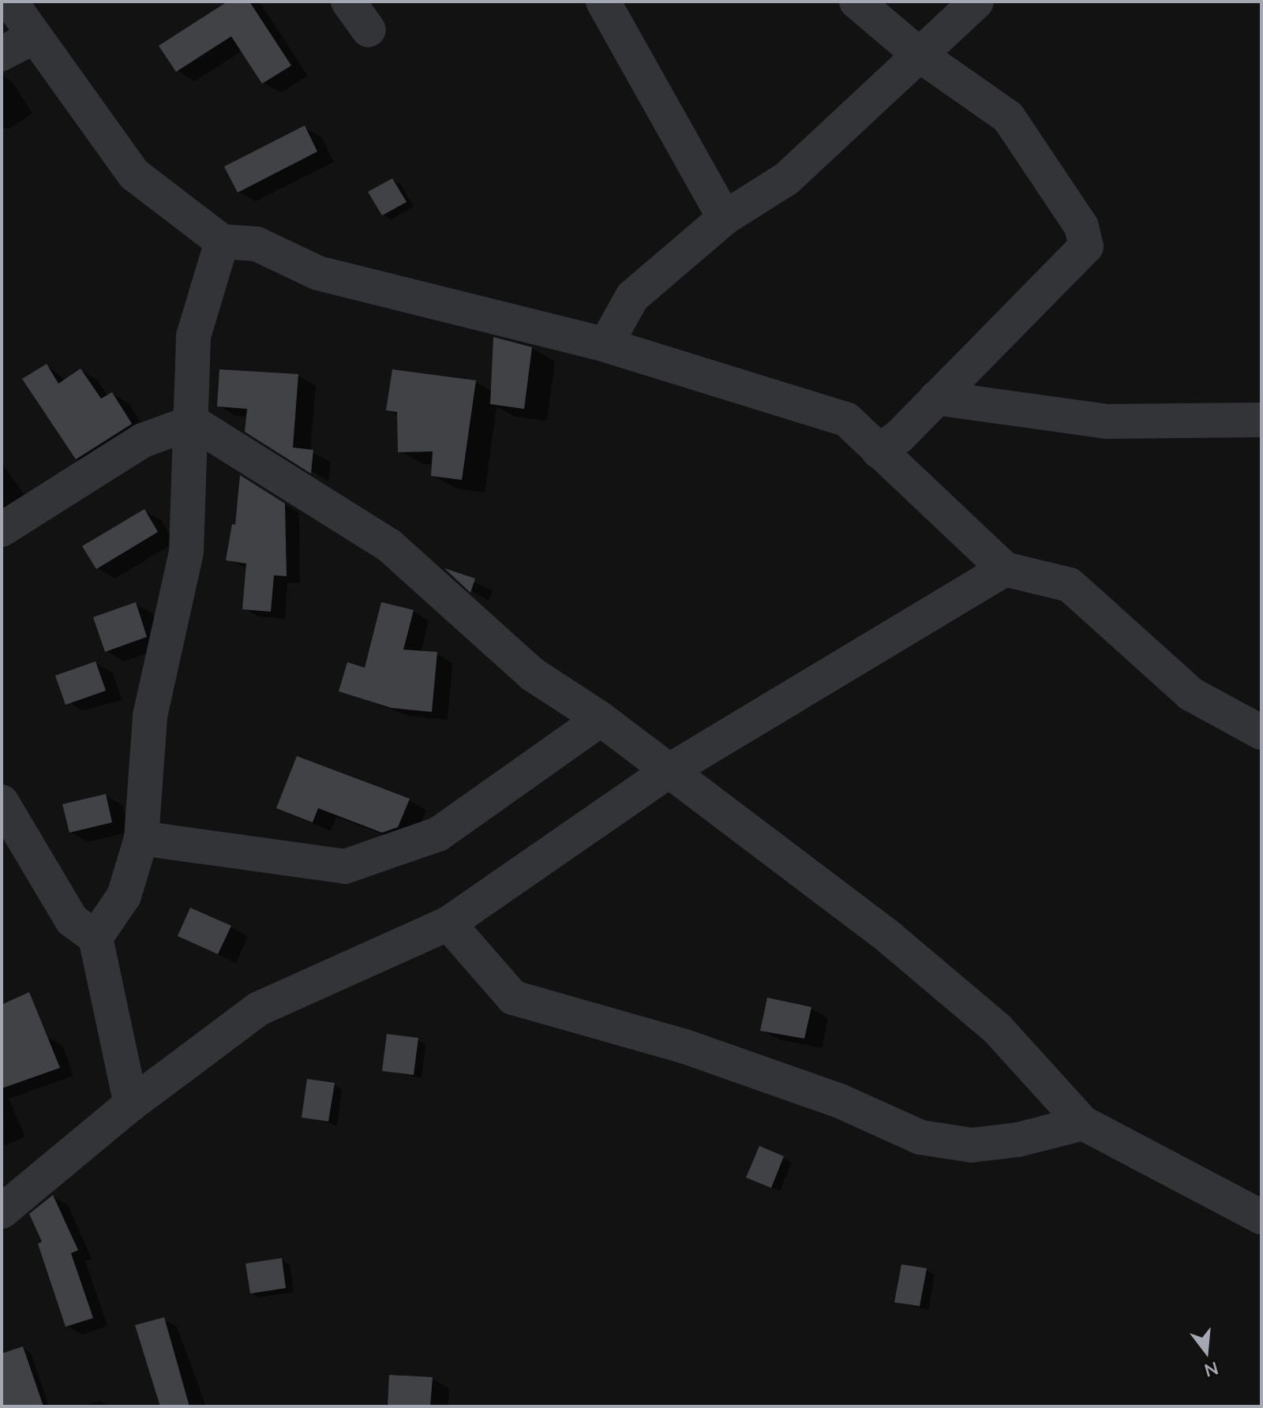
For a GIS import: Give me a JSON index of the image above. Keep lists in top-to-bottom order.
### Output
{
  "north": "bottom"
}
